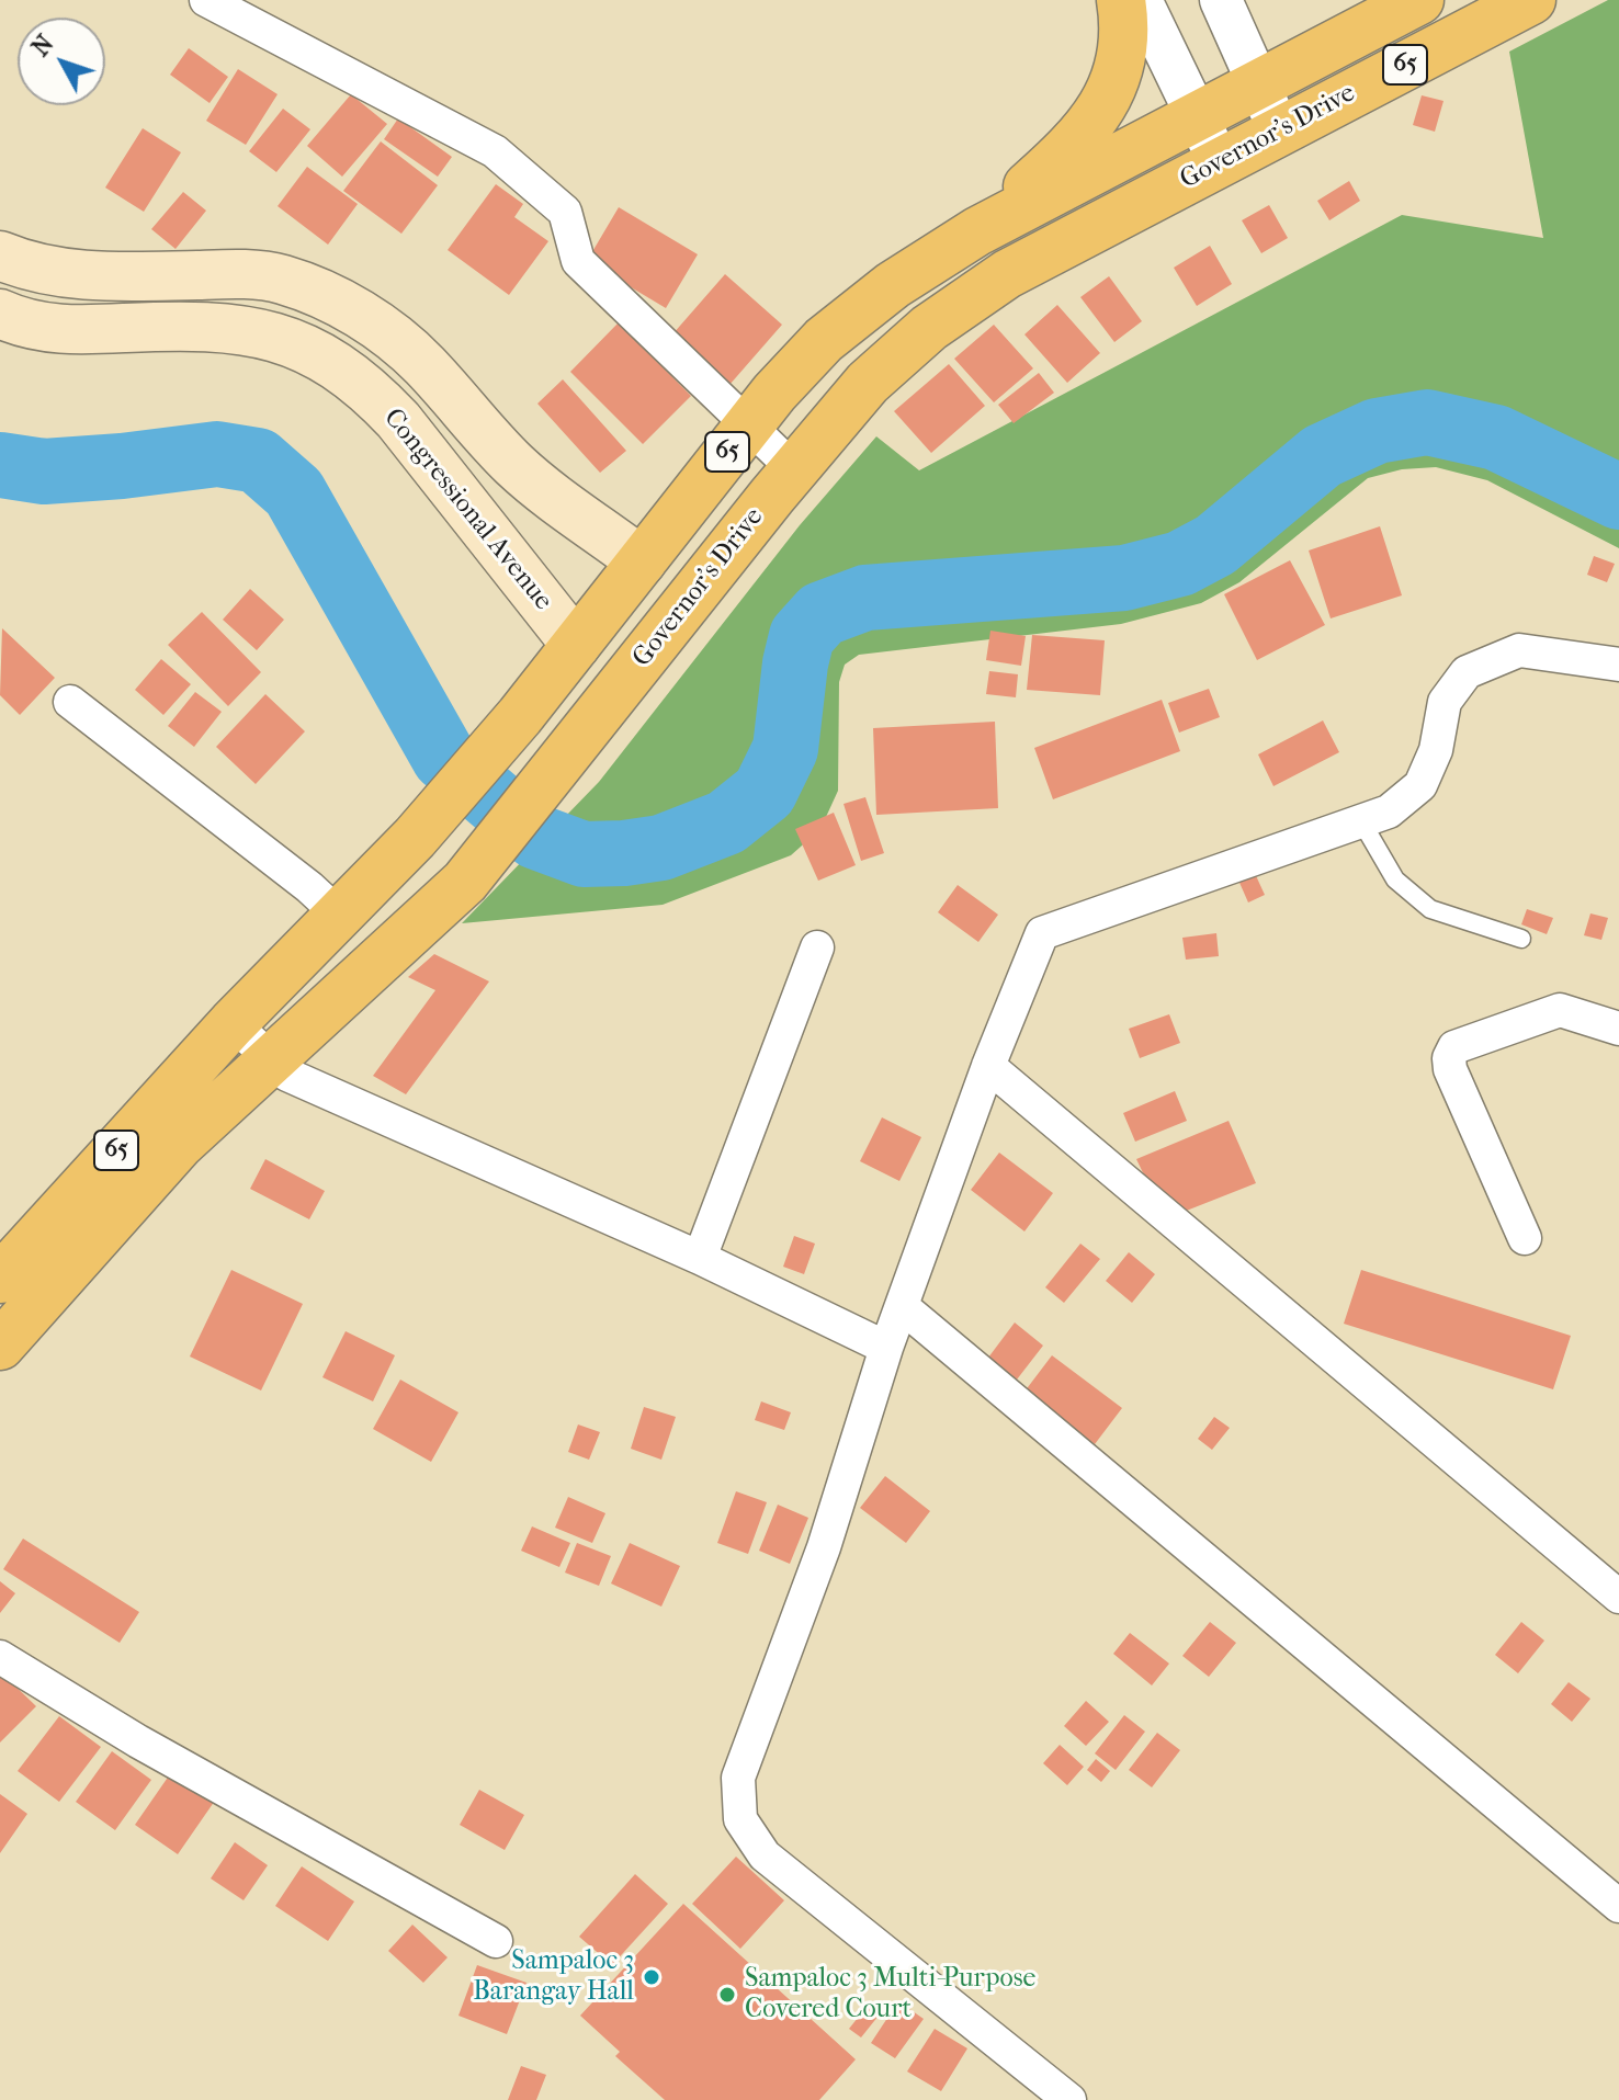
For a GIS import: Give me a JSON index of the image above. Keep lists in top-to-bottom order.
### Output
{
  "streets": {
    "highway": ["65", "Governor's Drive"],
    "main road": ["Congressional Avenue"]
  },
  "crossings": [
    ["Governor's Drive", "Congressional Avenue"]
  ],
  "places": ["Sampaloc 3 Barangay Hall", "Sampaloc 3 Multi-Purpose Covered Court"],
  "north": "top left"
}
